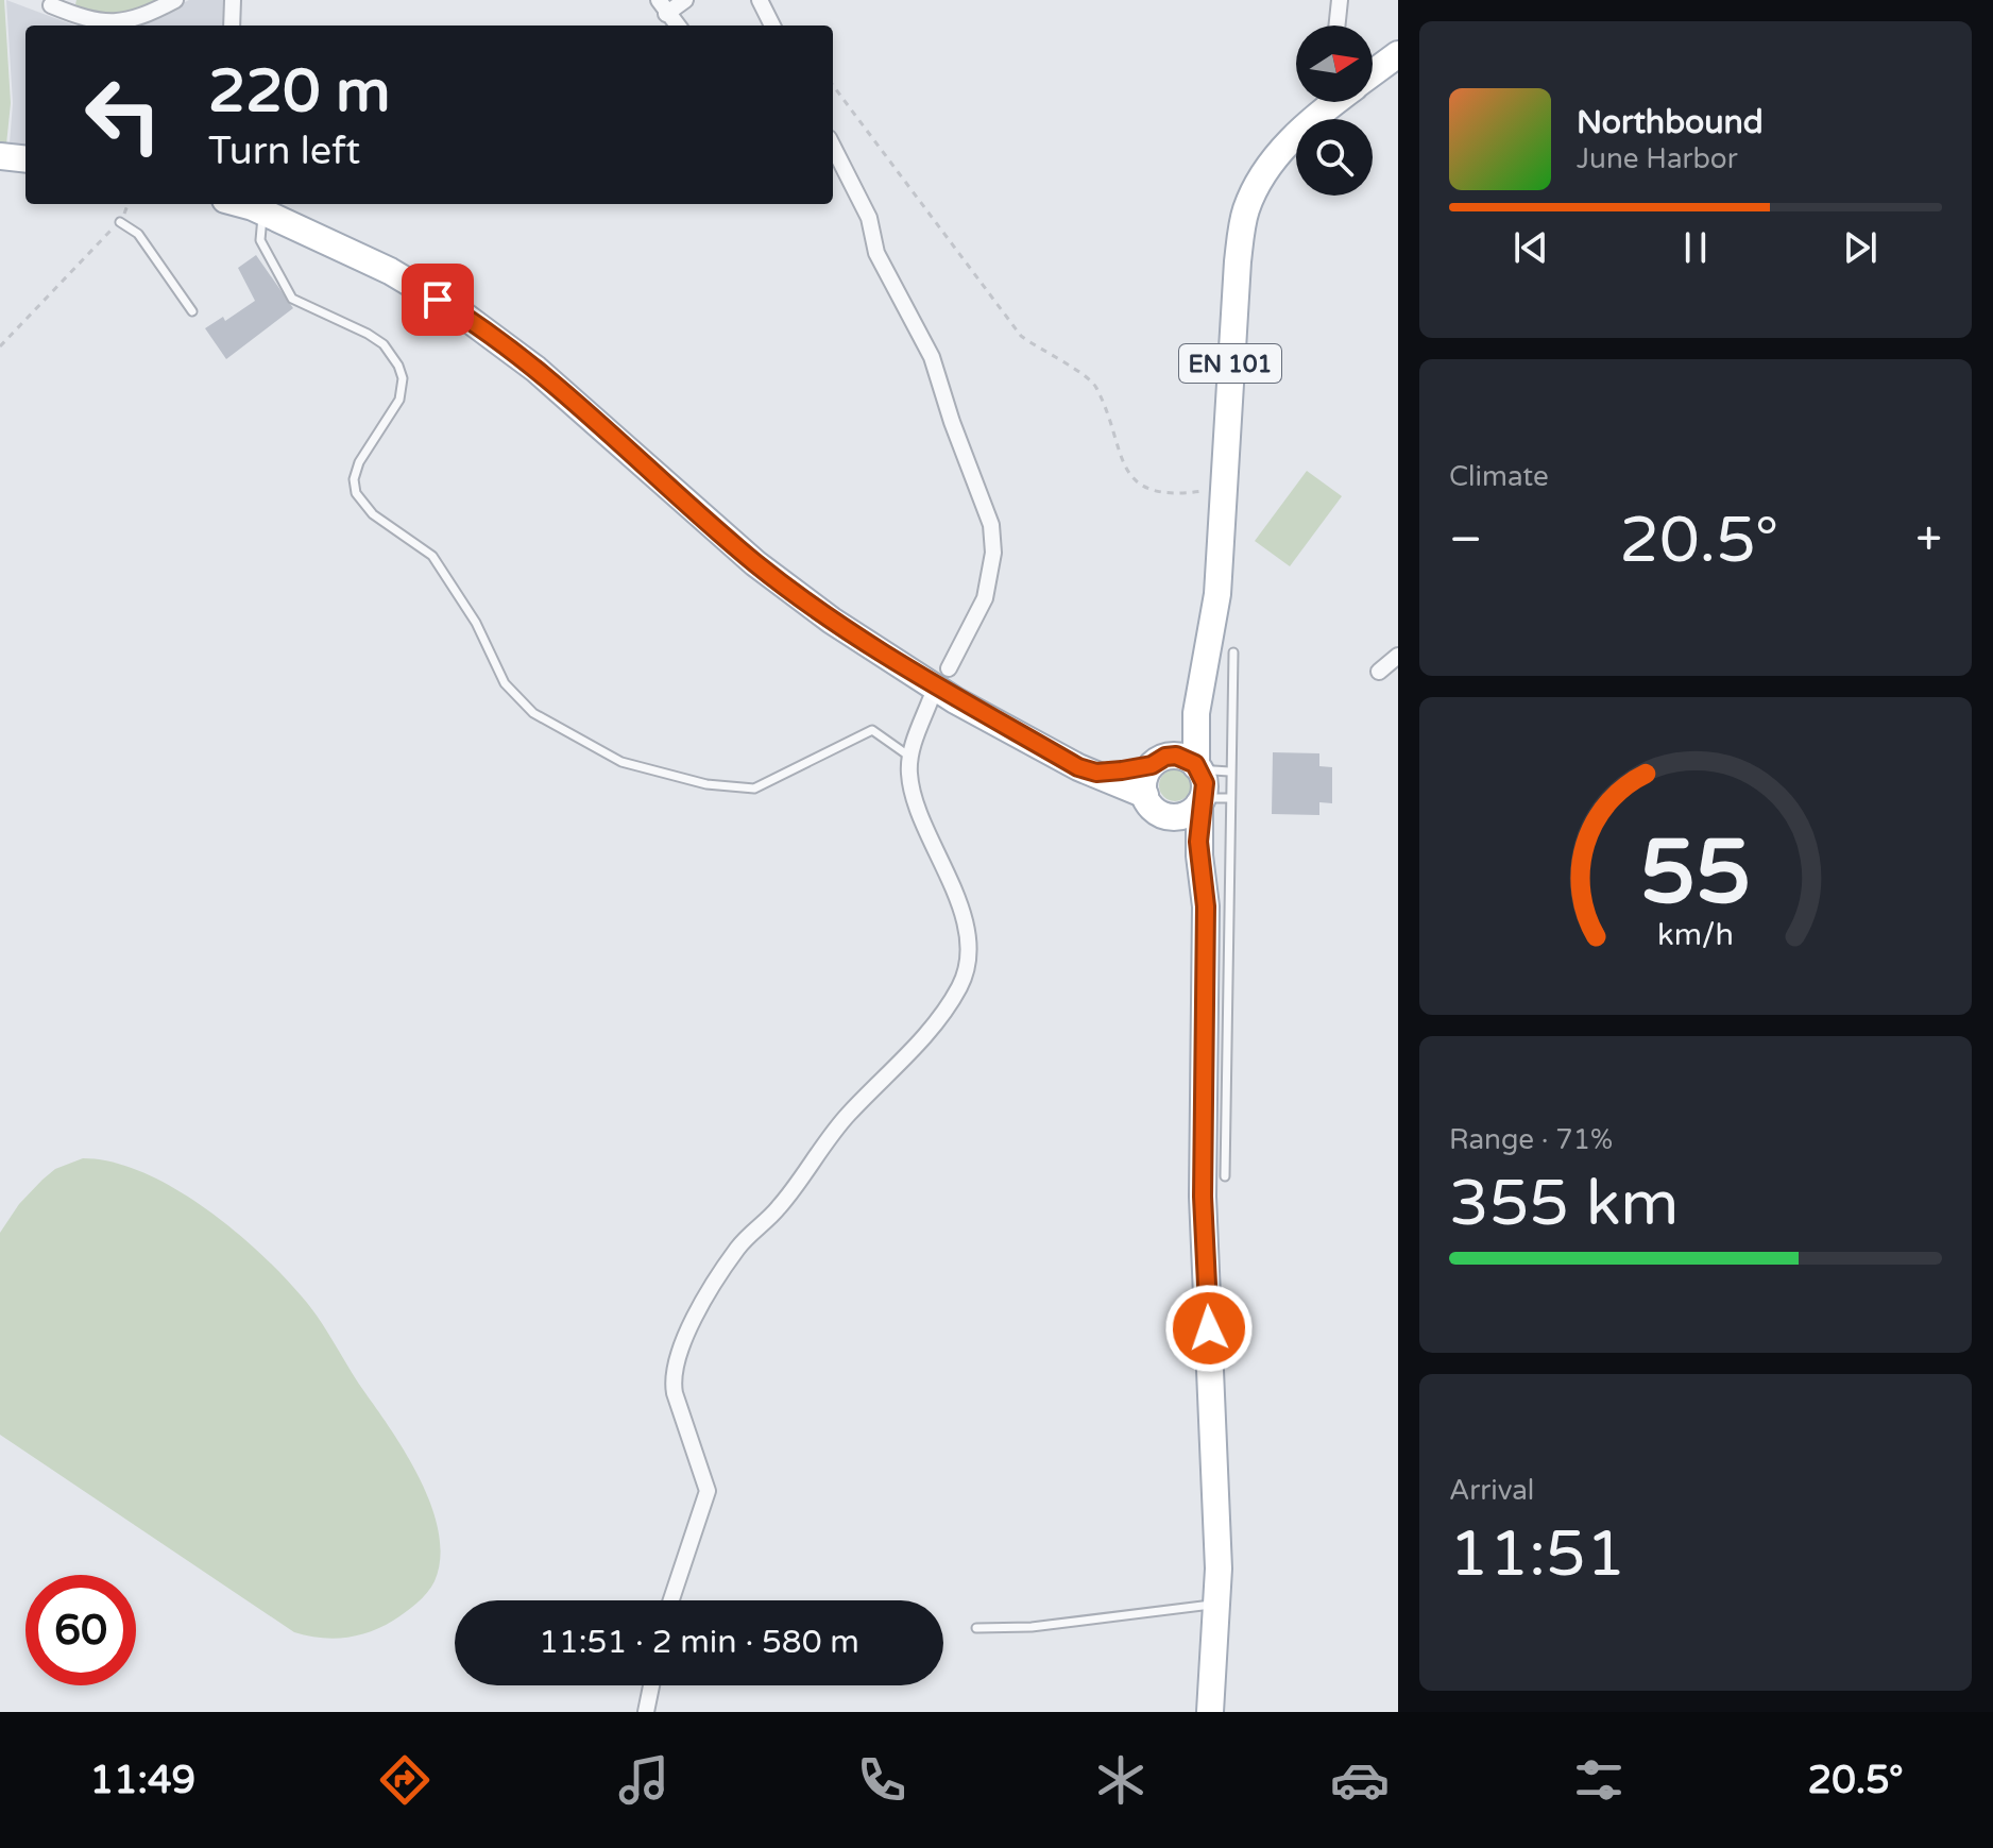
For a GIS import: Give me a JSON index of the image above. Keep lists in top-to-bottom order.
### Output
{
  "streets": {
    "main road": ["EN 101"]
  },
  "north": "right",
  "page": {
    "turn": ["220 m", "Turn left"],
    "song": ["Northbound", "June Harbor"],
    "tile": [
      "Climate",
      ["Range · 71%", "355 km"],
      ["Arrival", "11:51"]
    ],
    "heat": ["−", "20.5°", "+"],
    "limit": "60",
    "trip": "11:51 · 2 min · 580 m",
    "tabs": ["11:49", "20.5°"],
    "gauge": ["55", "km/h"]
  }
}
